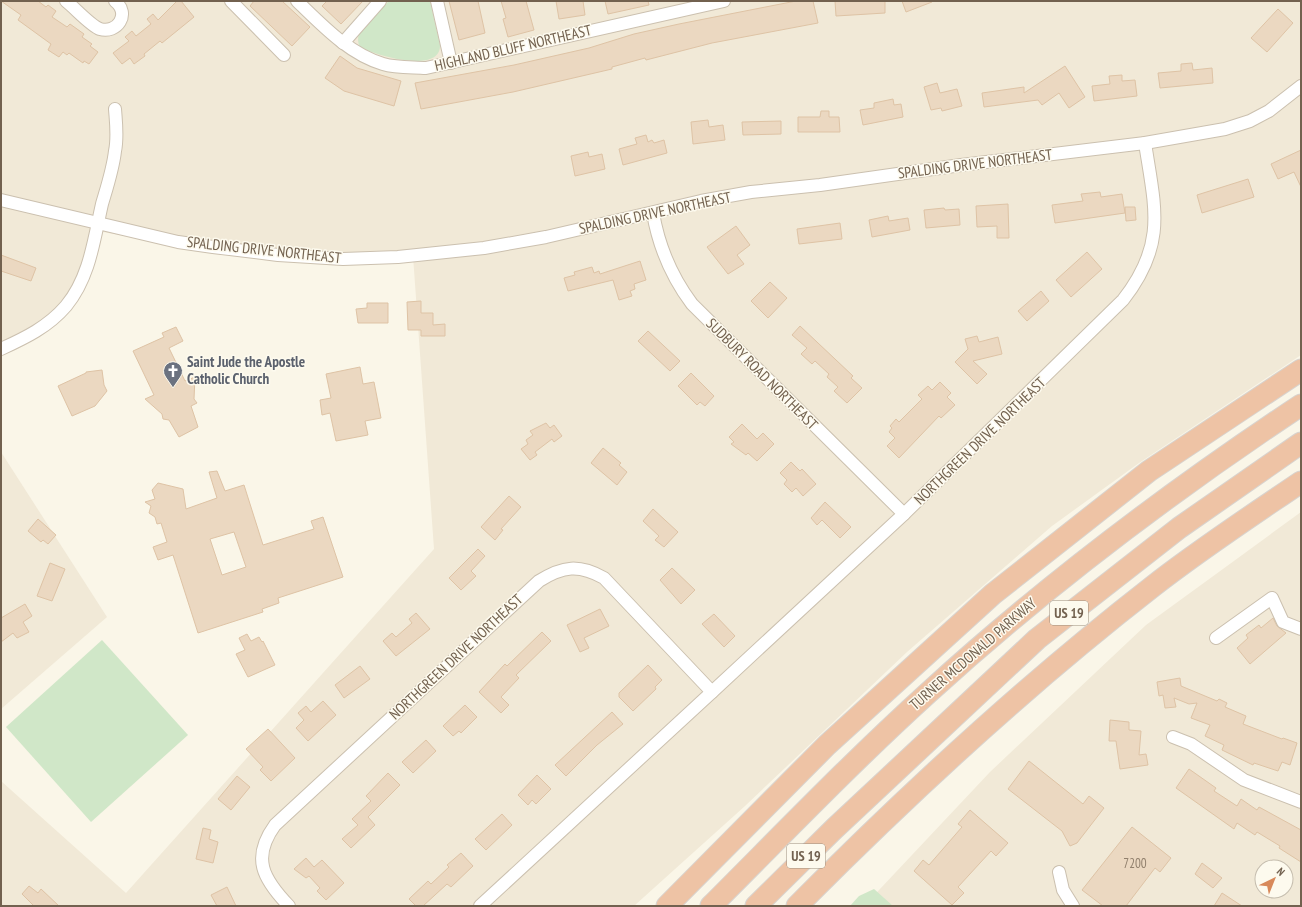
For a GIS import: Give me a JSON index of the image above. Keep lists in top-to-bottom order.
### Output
{
  "streets": {
    "highway": ["US 19", "TURNER MCDONALD PARKWAY"],
    "street": [
      "HIGHLAND BLUFF NORTHEAST",
      "SPALDING DRIVE NORTHEAST",
      "SUDBURY ROAD NORTHEAST",
      "NORTHGREEN DRIVE NORTHEAST"
    ]
  },
  "crossings": [
    ["SPALDING DRIVE NORTHEAST", "SUDBURY ROAD NORTHEAST"],
    ["SPALDING DRIVE NORTHEAST", "NORTHGREEN DRIVE NORTHEAST"],
    ["SUDBURY ROAD NORTHEAST", "NORTHGREEN DRIVE NORTHEAST"]
  ],
  "places": {
    "church": ["Saint Jude the Apostle Catholic Church"]
  },
  "house_numbers": ["7200"],
  "north": "top right"
}
